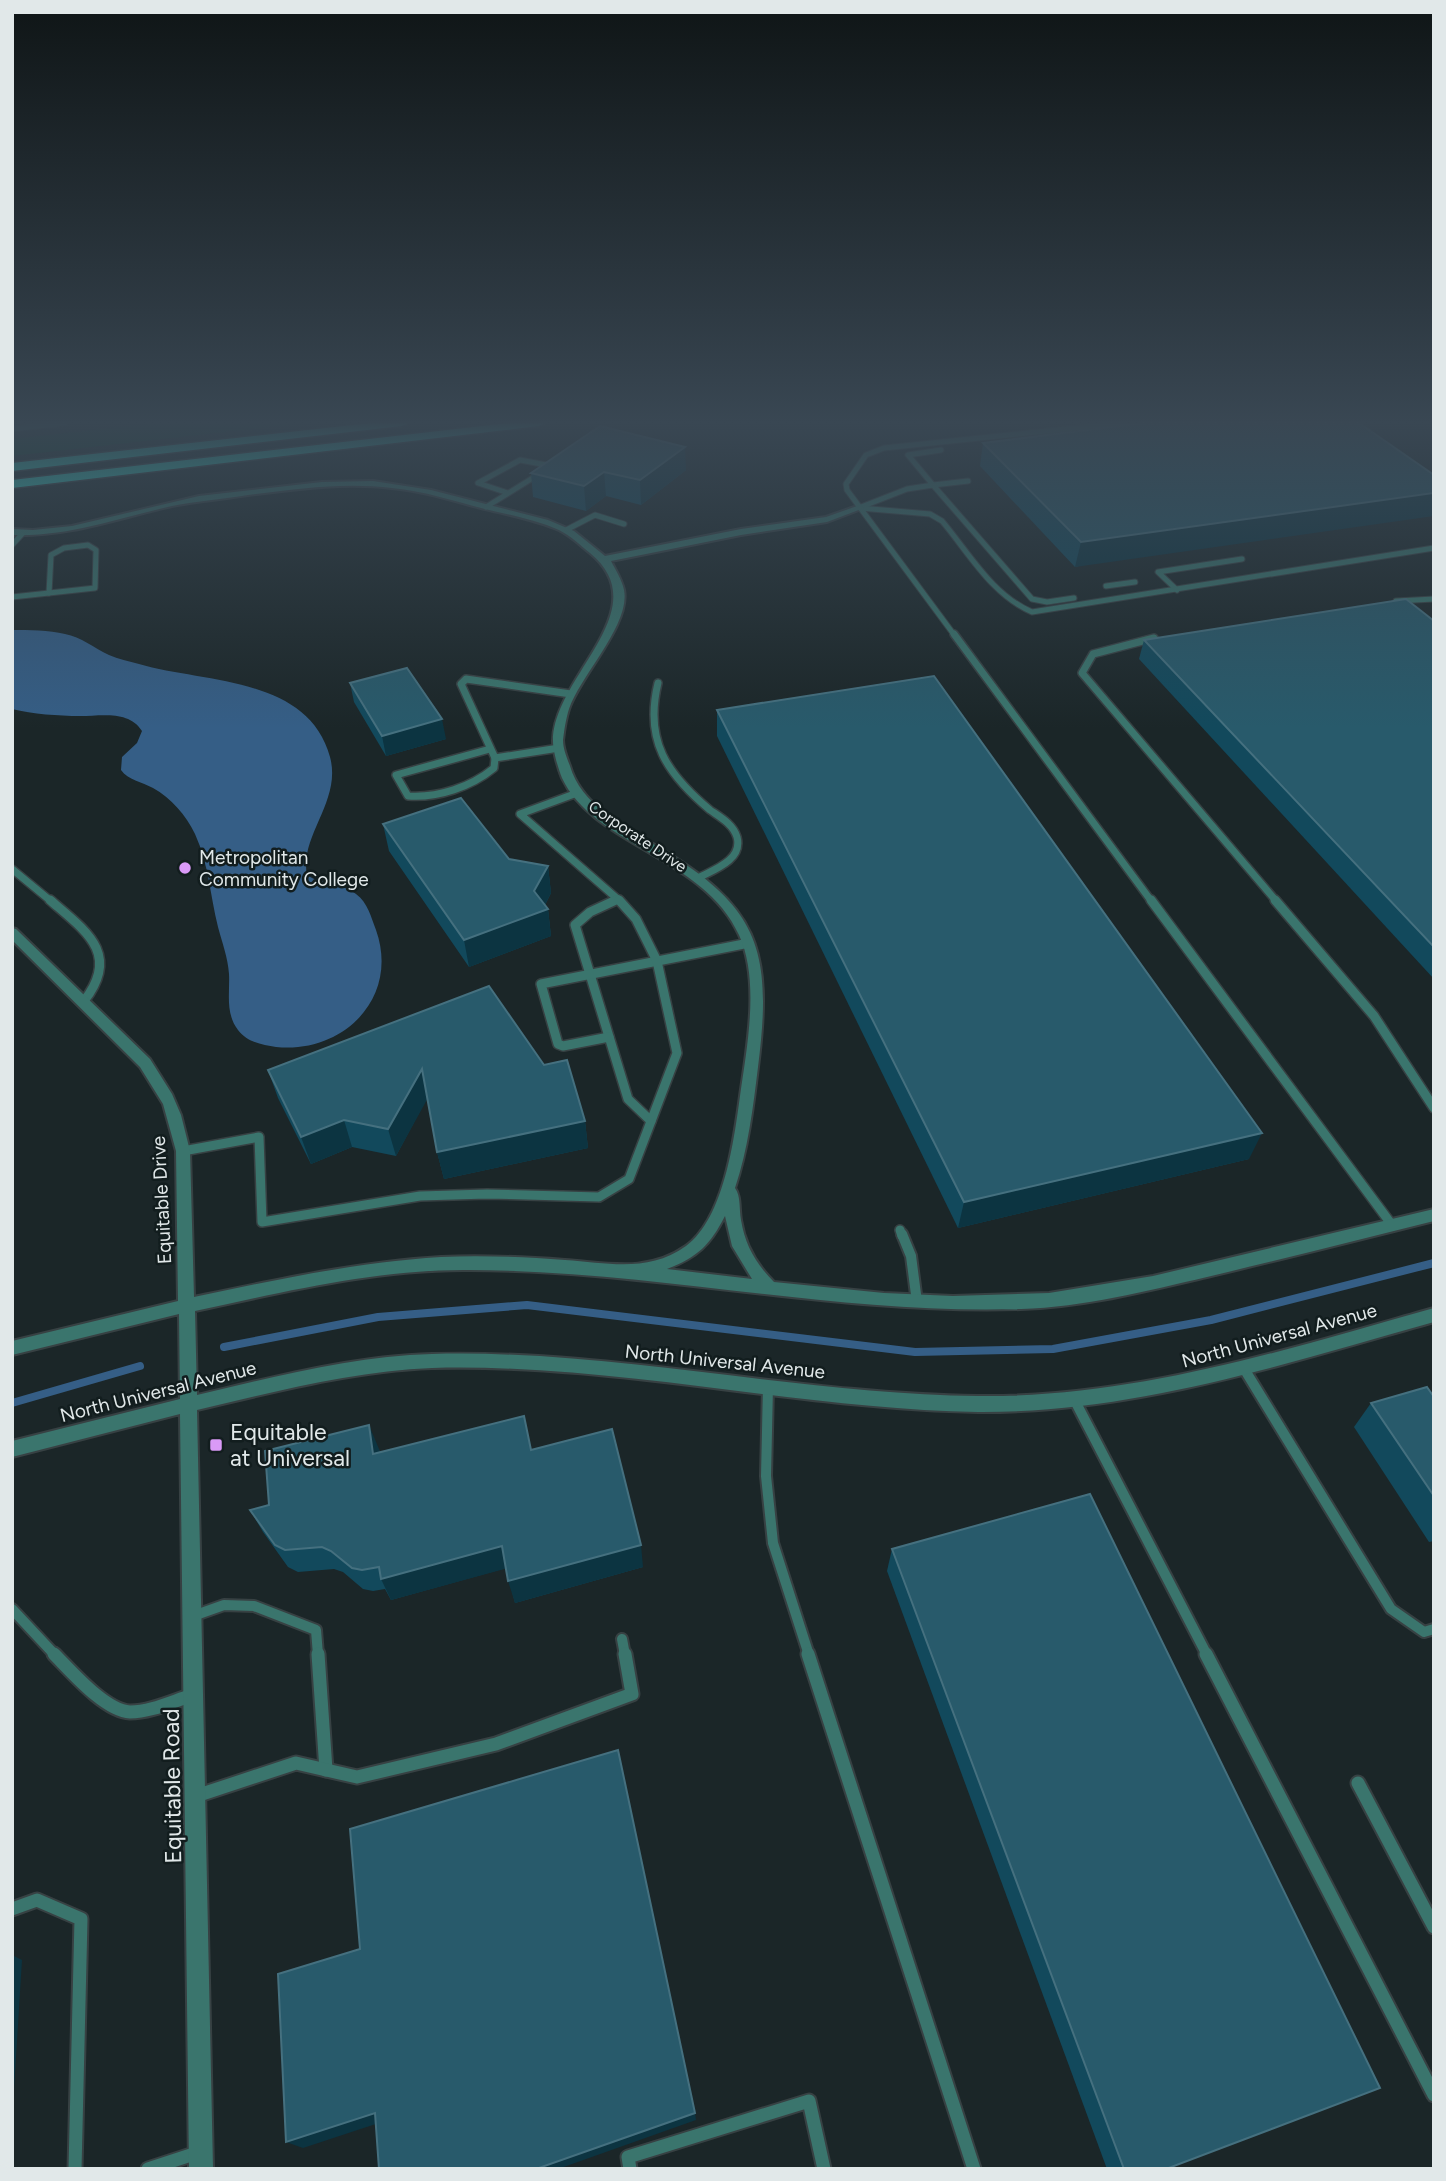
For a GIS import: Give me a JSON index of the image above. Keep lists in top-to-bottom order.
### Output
{
  "streets": {
    "street": [
      "Corporate Drive",
      "Equitable Drive",
      "North Universal Avenue",
      "Equitable Road"
    ]
  },
  "crossings": [
    ["Equitable Drive", "North Universal Avenue"],
    ["Equitable Drive", "Equitable Road"],
    ["North Universal Avenue", "Equitable Road"]
  ],
  "places": {
    "other": ["Metropolitan Community College"],
    "transit": ["Equitable at Universal"]
  }
}
